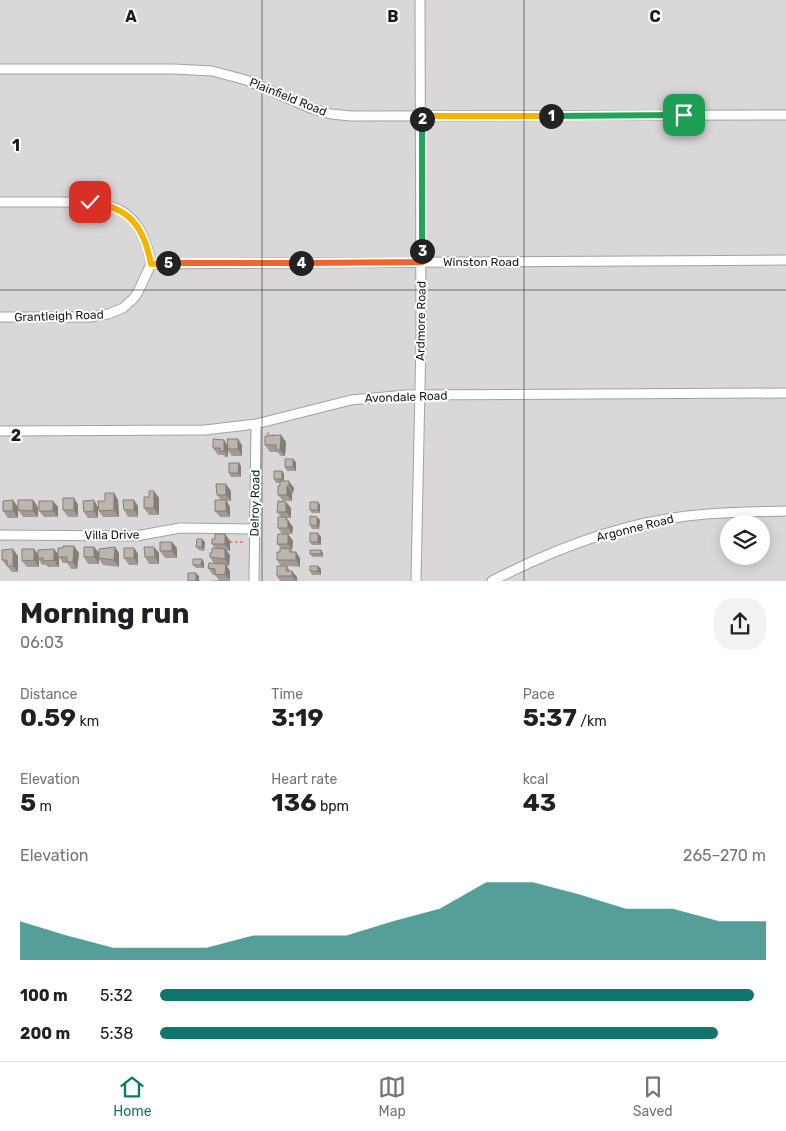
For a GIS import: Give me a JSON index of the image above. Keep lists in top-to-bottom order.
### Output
{
  "streets": {
    "street": [
      "Plainfield Road",
      "Winston Road",
      "Grantleigh Road",
      "Ardmore Road",
      "Avondale Road",
      "Delroy Road",
      "Argonne Road",
      "Villa Drive"
    ]
  },
  "crossings": [
    ["Plainfield Road", "Ardmore Road"],
    ["Winston Road", "Grantleigh Road"],
    ["Winston Road", "Ardmore Road"],
    ["Ardmore Road", "Avondale Road"],
    ["Avondale Road", "Delroy Road"],
    ["Delroy Road", "Villa Drive"]
  ],
  "page": {
    "pins": [
      "1",
      "2",
      "3",
      "4",
      "5"
    ],
    "heading": ["Morning run", "06:03"],
    "stats": [
      ["Distance", "0.59 km"],
      ["Time", "3:19"],
      ["Pace", "5:37 /km"],
      ["Elevation", "5 m"],
      ["Heart rate", "136 bpm"],
      ["kcal", "43"]
    ],
    "chart": ["Elevation", "265–270 m"],
    "list": [
      {
        "name": "100 m",
        "note": "5:32"
      },
      {
        "name": "200 m",
        "note": "5:38"
      }
    ],
    "tabs": ["Home", "Map", "Saved"]
  },
  "grid": {
    "columns": ["A", "B", "C"],
    "rows": ["1", "2"]
  }
}
